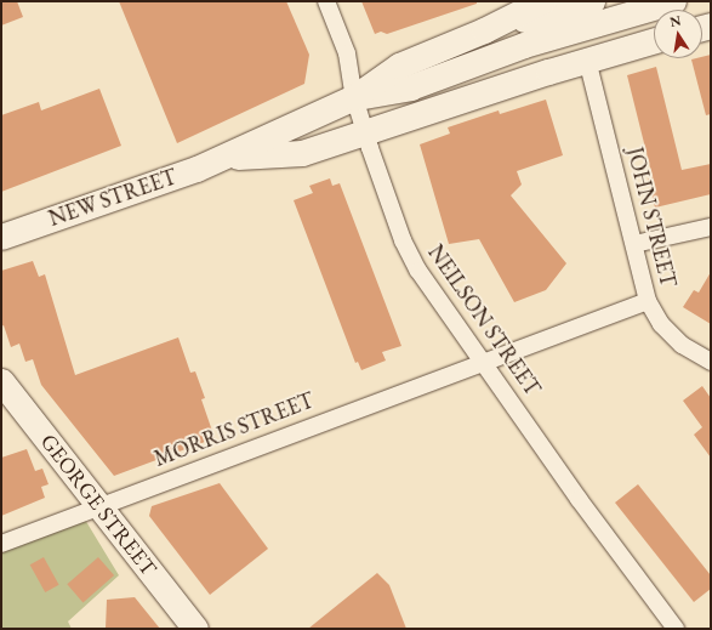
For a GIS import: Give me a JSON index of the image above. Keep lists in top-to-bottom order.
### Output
{
  "streets": {
    "main road": ["NEW STREET", "GEORGE STREET"],
    "street": ["JOHN STREET", "NEILSON STREET", "MORRIS STREET"]
  },
  "crossings": [
    ["NEW STREET", "JOHN STREET"],
    ["NEW STREET", "NEILSON STREET"],
    ["JOHN STREET", "MORRIS STREET"],
    ["NEILSON STREET", "MORRIS STREET"],
    ["MORRIS STREET", "GEORGE STREET"]
  ],
  "north": "top"
}
